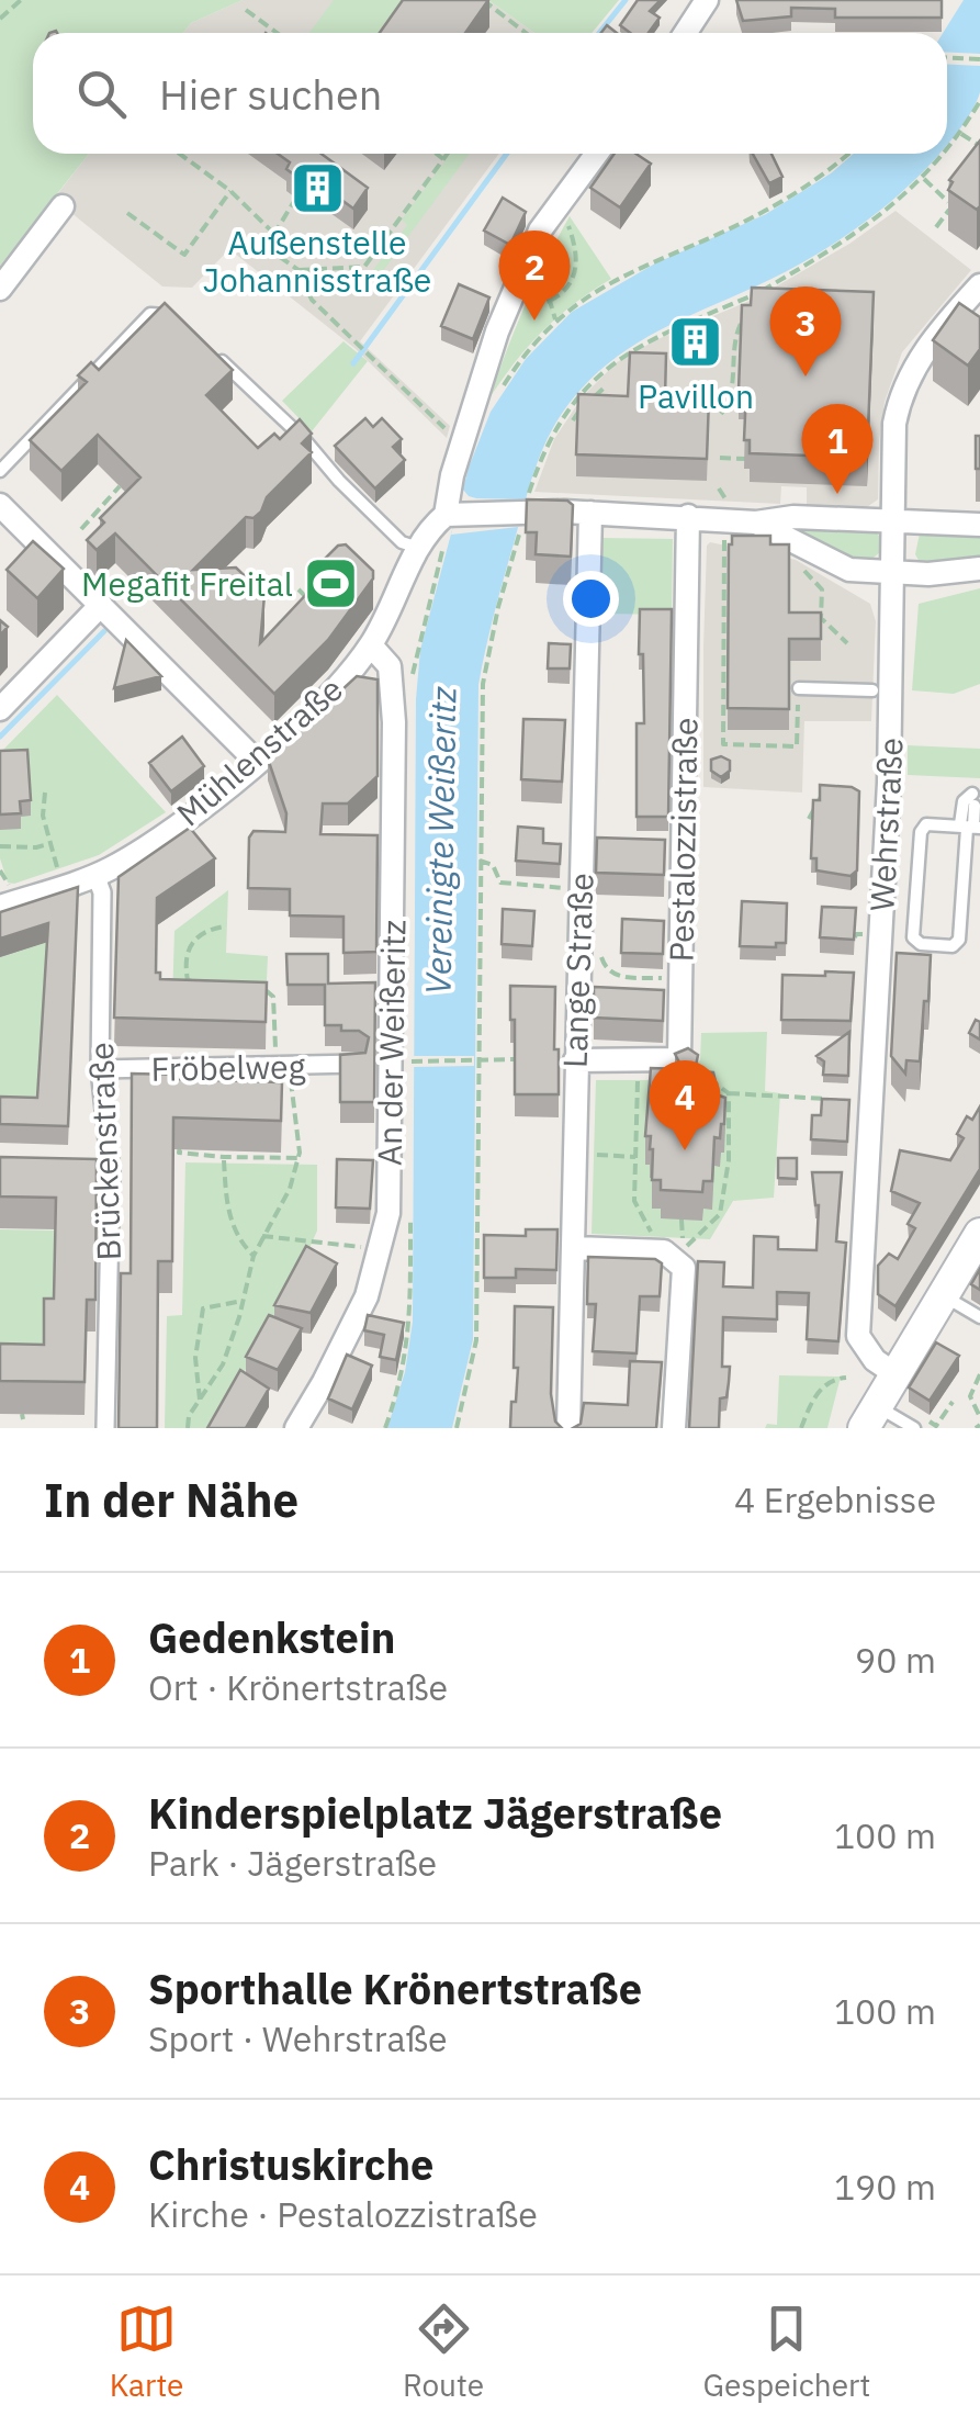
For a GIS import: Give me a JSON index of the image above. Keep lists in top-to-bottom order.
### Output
{
  "streets": {
    "street": [
      "Mühlenstraße",
      "Wehrstraße",
      "Pestalozzistraße",
      "Lange Straße",
      "An der Weißeritz",
      "Fröbelweg",
      "Brückenstraße"
    ]
  },
  "crossings": [
    ["Mühlenstraße", "An der Weißeritz"],
    ["Mühlenstraße", "Brückenstraße"],
    ["Pestalozzistraße", "Lange Straße"],
    ["Fröbelweg", "Brückenstraße"]
  ],
  "water": ["Vereinigte Weißeritz"],
  "places": {
    "building": ["Außenstelle Johannisstraße", "Pavillon"],
    "sports": ["Megafit Freital"]
  },
  "page": {
    "search": "Hier suchen",
    "pins": [
      "2",
      "3",
      "1",
      "4"
    ],
    "heading": ["In der Nähe", "4 Ergebnisse"],
    "list": [
      {
        "mark": "1",
        "name": "Gedenkstein",
        "note": "Ort · Krönertstraße",
        "value": "90 m"
      },
      {
        "mark": "2",
        "name": "Kinderspielplatz Jägerstraße",
        "note": "Park · Jägerstraße",
        "value": "100 m"
      },
      {
        "mark": "3",
        "name": "Sporthalle Krönertstraße",
        "note": "Sport · Wehrstraße",
        "value": "100 m"
      },
      {
        "mark": "4",
        "name": "Christuskirche",
        "note": "Kirche · Pestalozzistraße",
        "value": "190 m"
      }
    ],
    "nav": ["Karte", "Route", "Gespeichert"]
  }
}
